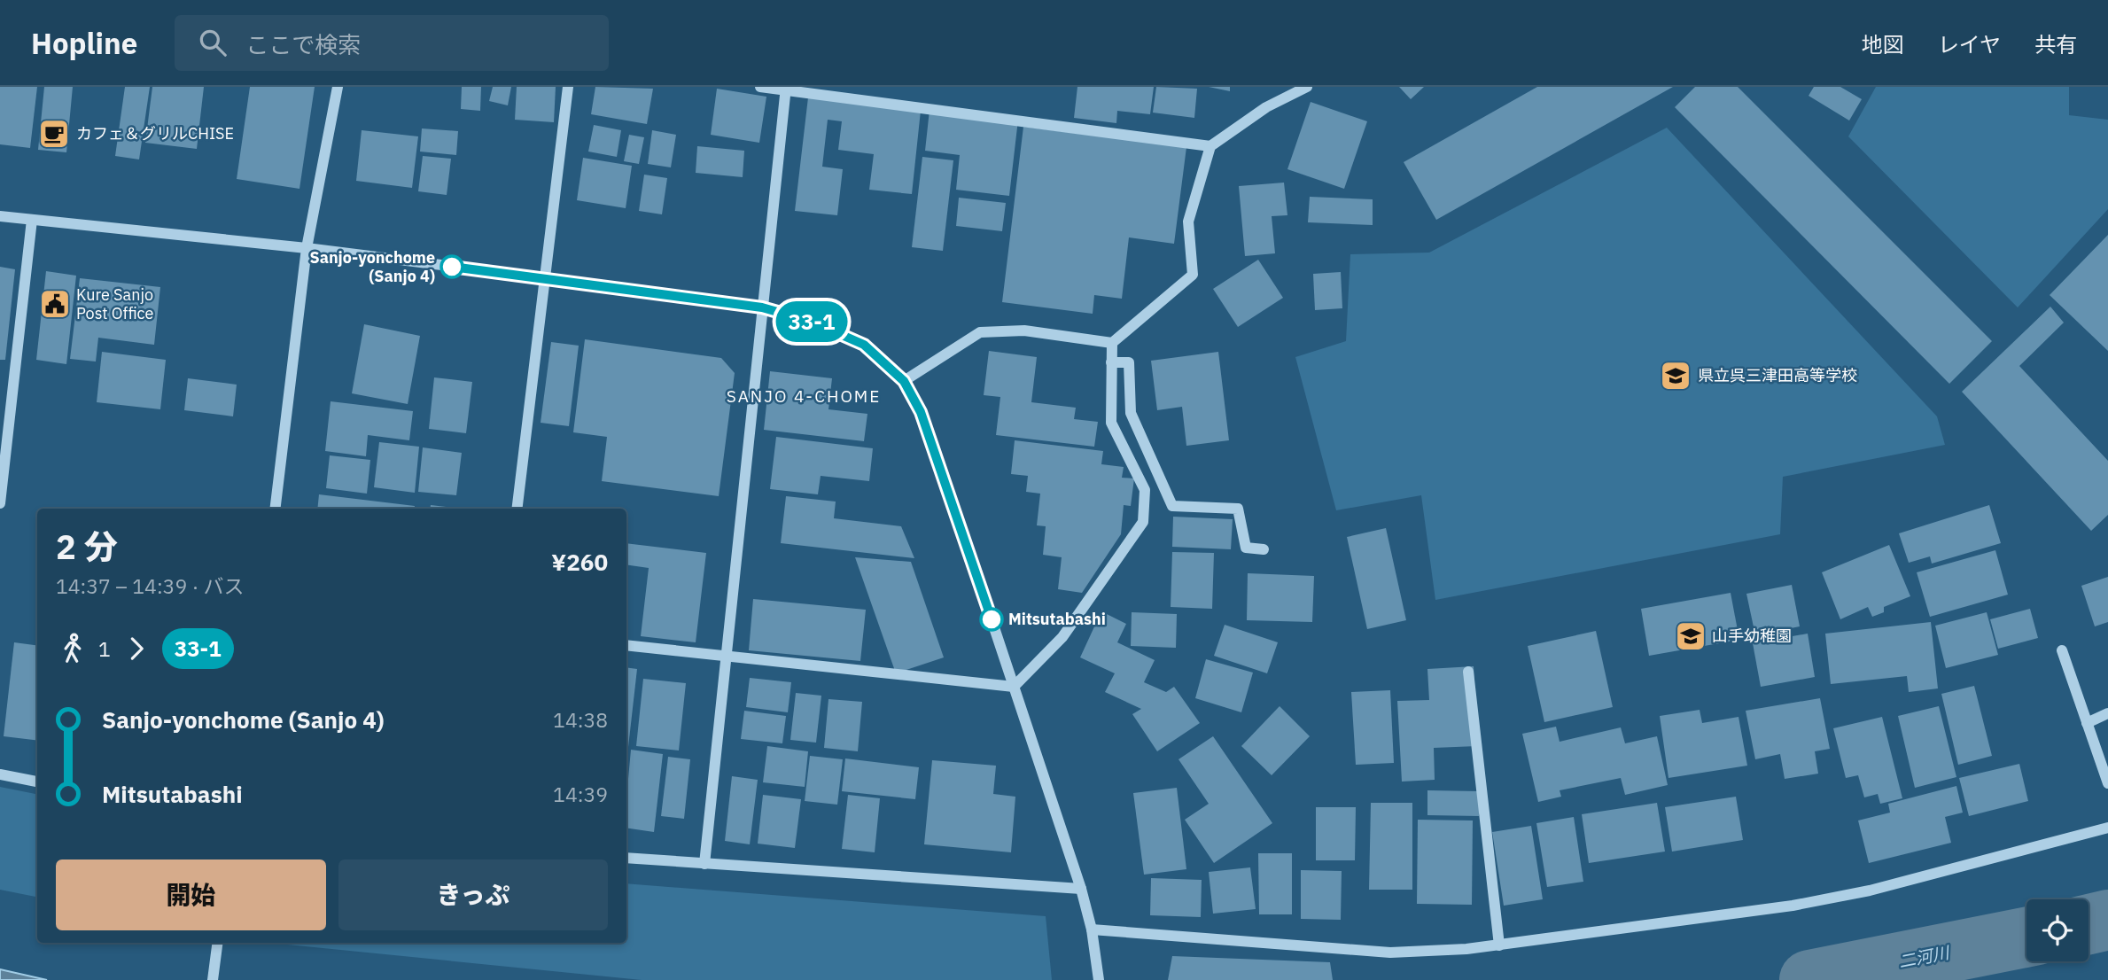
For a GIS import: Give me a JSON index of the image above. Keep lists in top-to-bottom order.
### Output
{
  "districts": ["SANJO 4-CHOME"],
  "water": ["二河川"],
  "places": {
    "cafe": ["カフェ＆グリルCHISE"],
    "other": ["Sanjo-yonchome (Sanjo 4)", "Mitsutabashi"],
    "public building": ["Kure Sanjo Post Office"],
    "school or university": ["県立呉三津田高等学校", "山手幼稚園"]
  },
  "lines": ["bus line 33-1"],
  "page": {
    "header": "Hopline",
    "search": "ここで検索",
    "nav": ["地図", "レイヤ", "共有"],
    "on_map": "33-1",
    "heading": ["2 分", "14:37 – 14:39 · バス", "¥260"],
    "legs": ["1", "33-1"],
    "list": [
      {
        "name": "Sanjo-yonchome (Sanjo 4)",
        "value": "14:38"
      },
      {
        "name": "Mitsutabashi",
        "value": "14:39"
      }
    ],
    "buttons": ["開始", "きっぷ"]
  }
}
